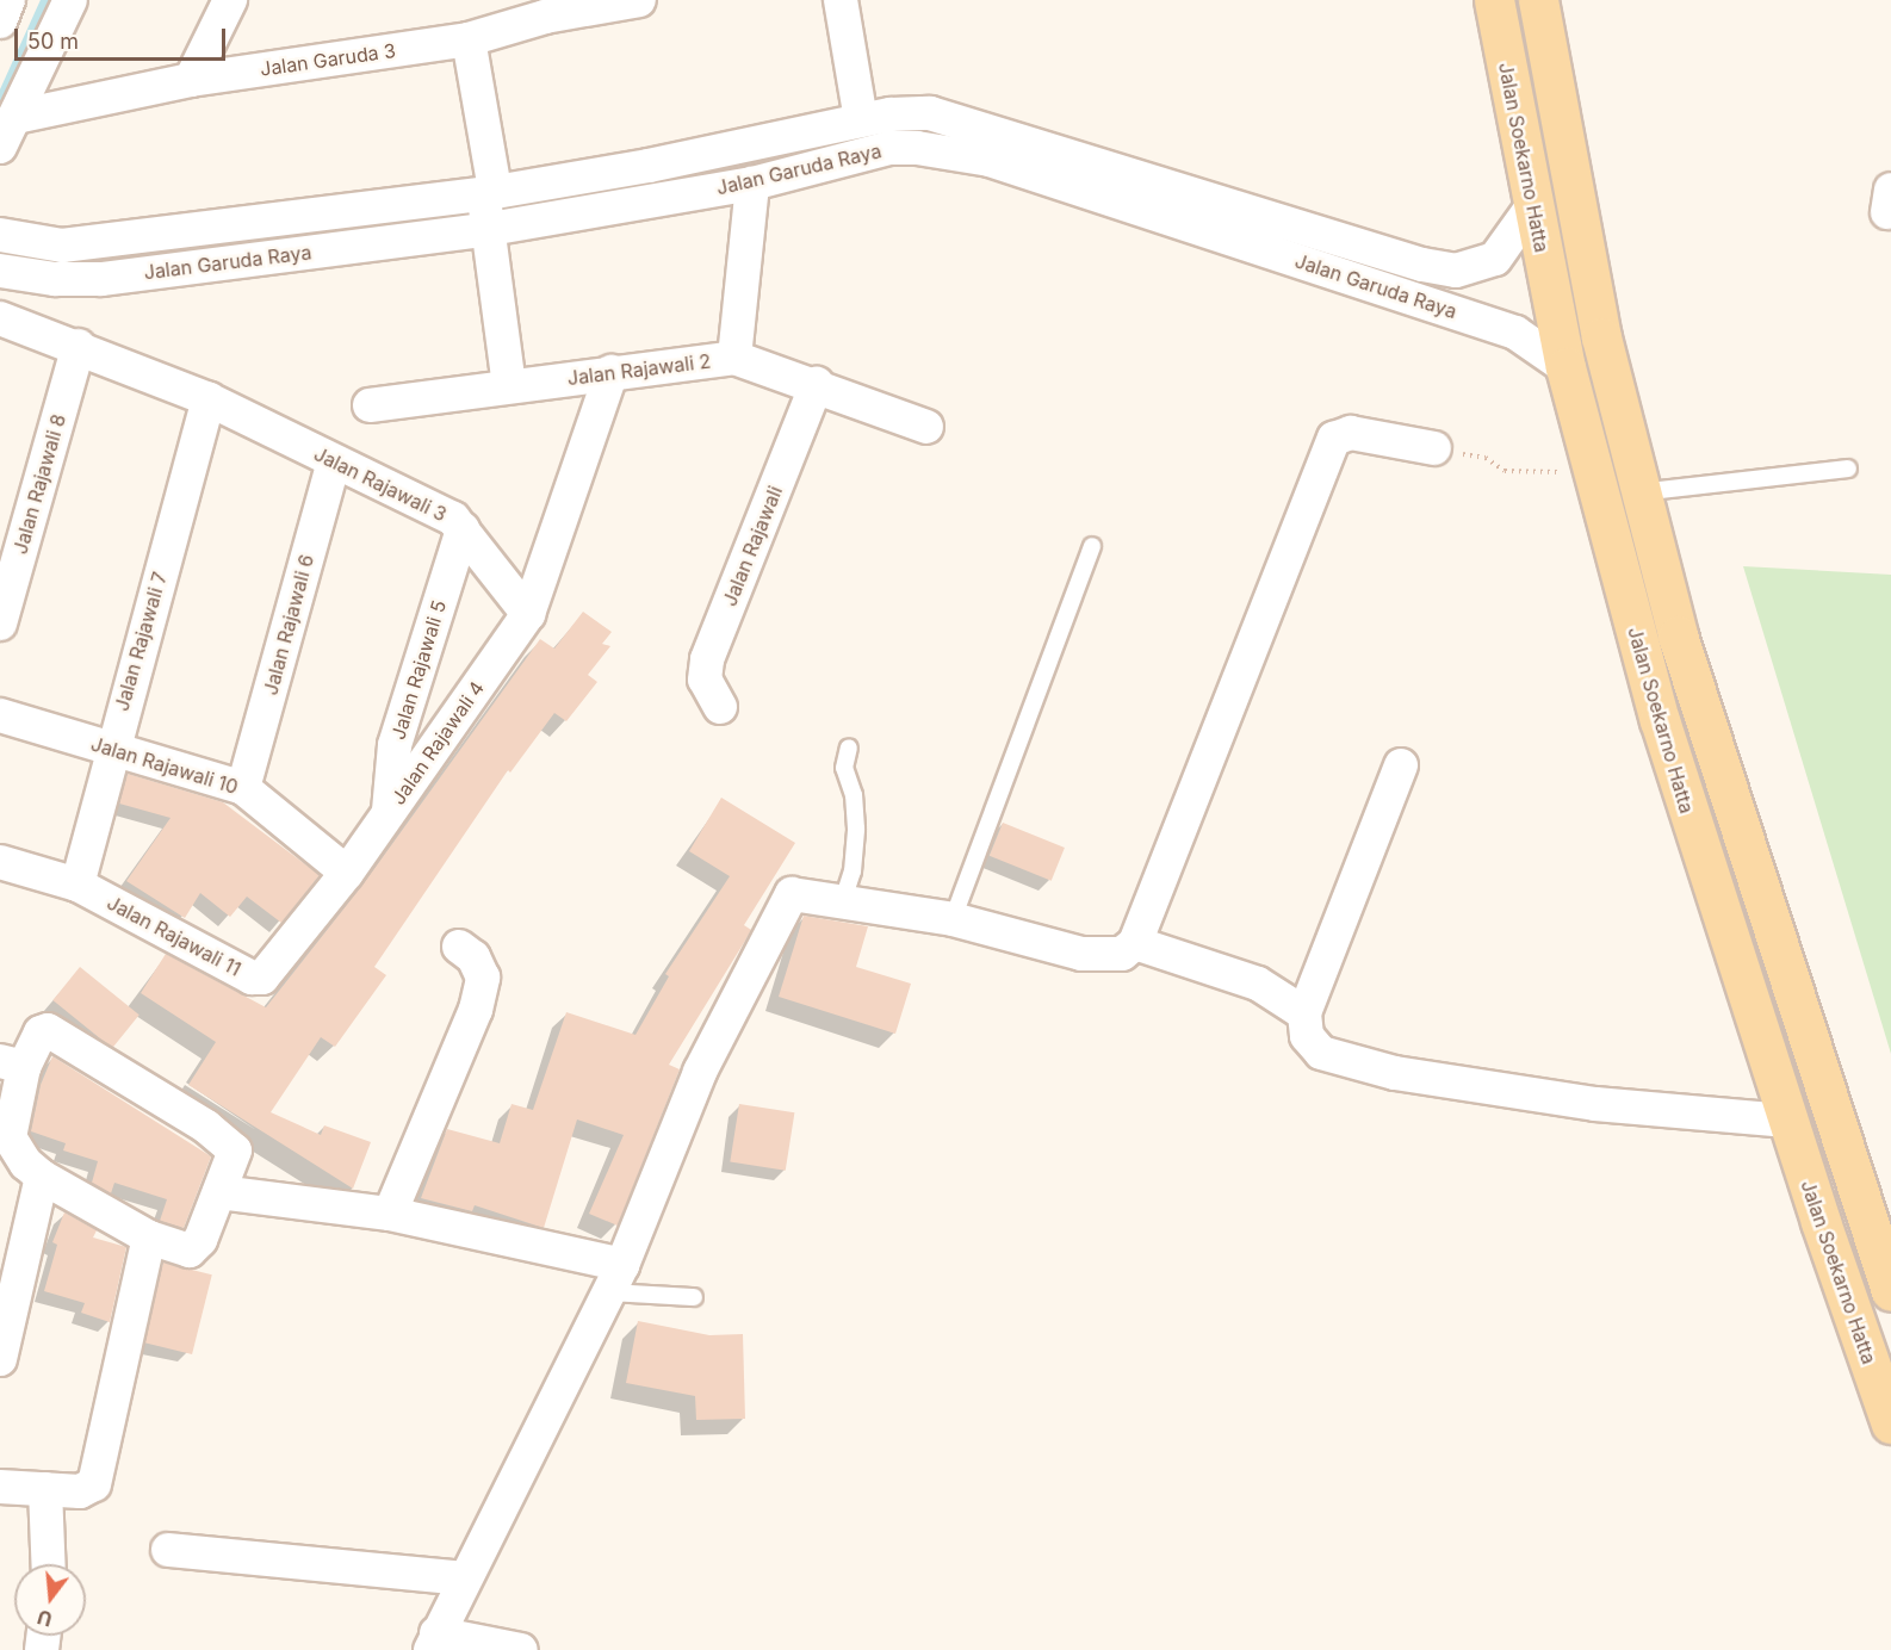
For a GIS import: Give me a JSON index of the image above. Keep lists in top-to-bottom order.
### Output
{
  "streets": {
    "main road": ["Jalan Soekarno Hatta"],
    "street": [
      "Jalan Garuda 3",
      "Jalan Garuda Raya",
      "Jalan Rajawali 2",
      "Jalan Rajawali 8",
      "Jalan Rajawali 3",
      "Jalan Rajawali",
      "Jalan Rajawali 6",
      "Jalan Rajawali 7",
      "Jalan Rajawali 5",
      "Jalan Rajawali 4",
      "Jalan Rajawali 10",
      "Jalan Rajawali 11"
    ]
  },
  "crossings": [
    ["Jalan Soekarno Hatta", "Jalan Garuda Raya"],
    ["Jalan Garuda Raya", "Jalan Rajawali 2"],
    ["Jalan Rajawali 8", "Jalan Rajawali 3"],
    ["Jalan Rajawali 3", "Jalan Rajawali 6"],
    ["Jalan Rajawali 3", "Jalan Rajawali 7"],
    ["Jalan Rajawali 3", "Jalan Rajawali 5"],
    ["Jalan Rajawali 3", "Jalan Rajawali 4"],
    ["Jalan Rajawali 6", "Jalan Rajawali 10"],
    ["Jalan Rajawali 7", "Jalan Rajawali 10"],
    ["Jalan Rajawali 7", "Jalan Rajawali 11"],
    ["Jalan Rajawali 5", "Jalan Rajawali 4"],
    ["Jalan Rajawali 4", "Jalan Rajawali 10"],
    ["Jalan Rajawali 4", "Jalan Rajawali 11"],
    ["Jalan Rajawali 10", "Jalan Rajawali 11"]
  ],
  "scale_bar": "50 m",
  "north": "bottom"
}
